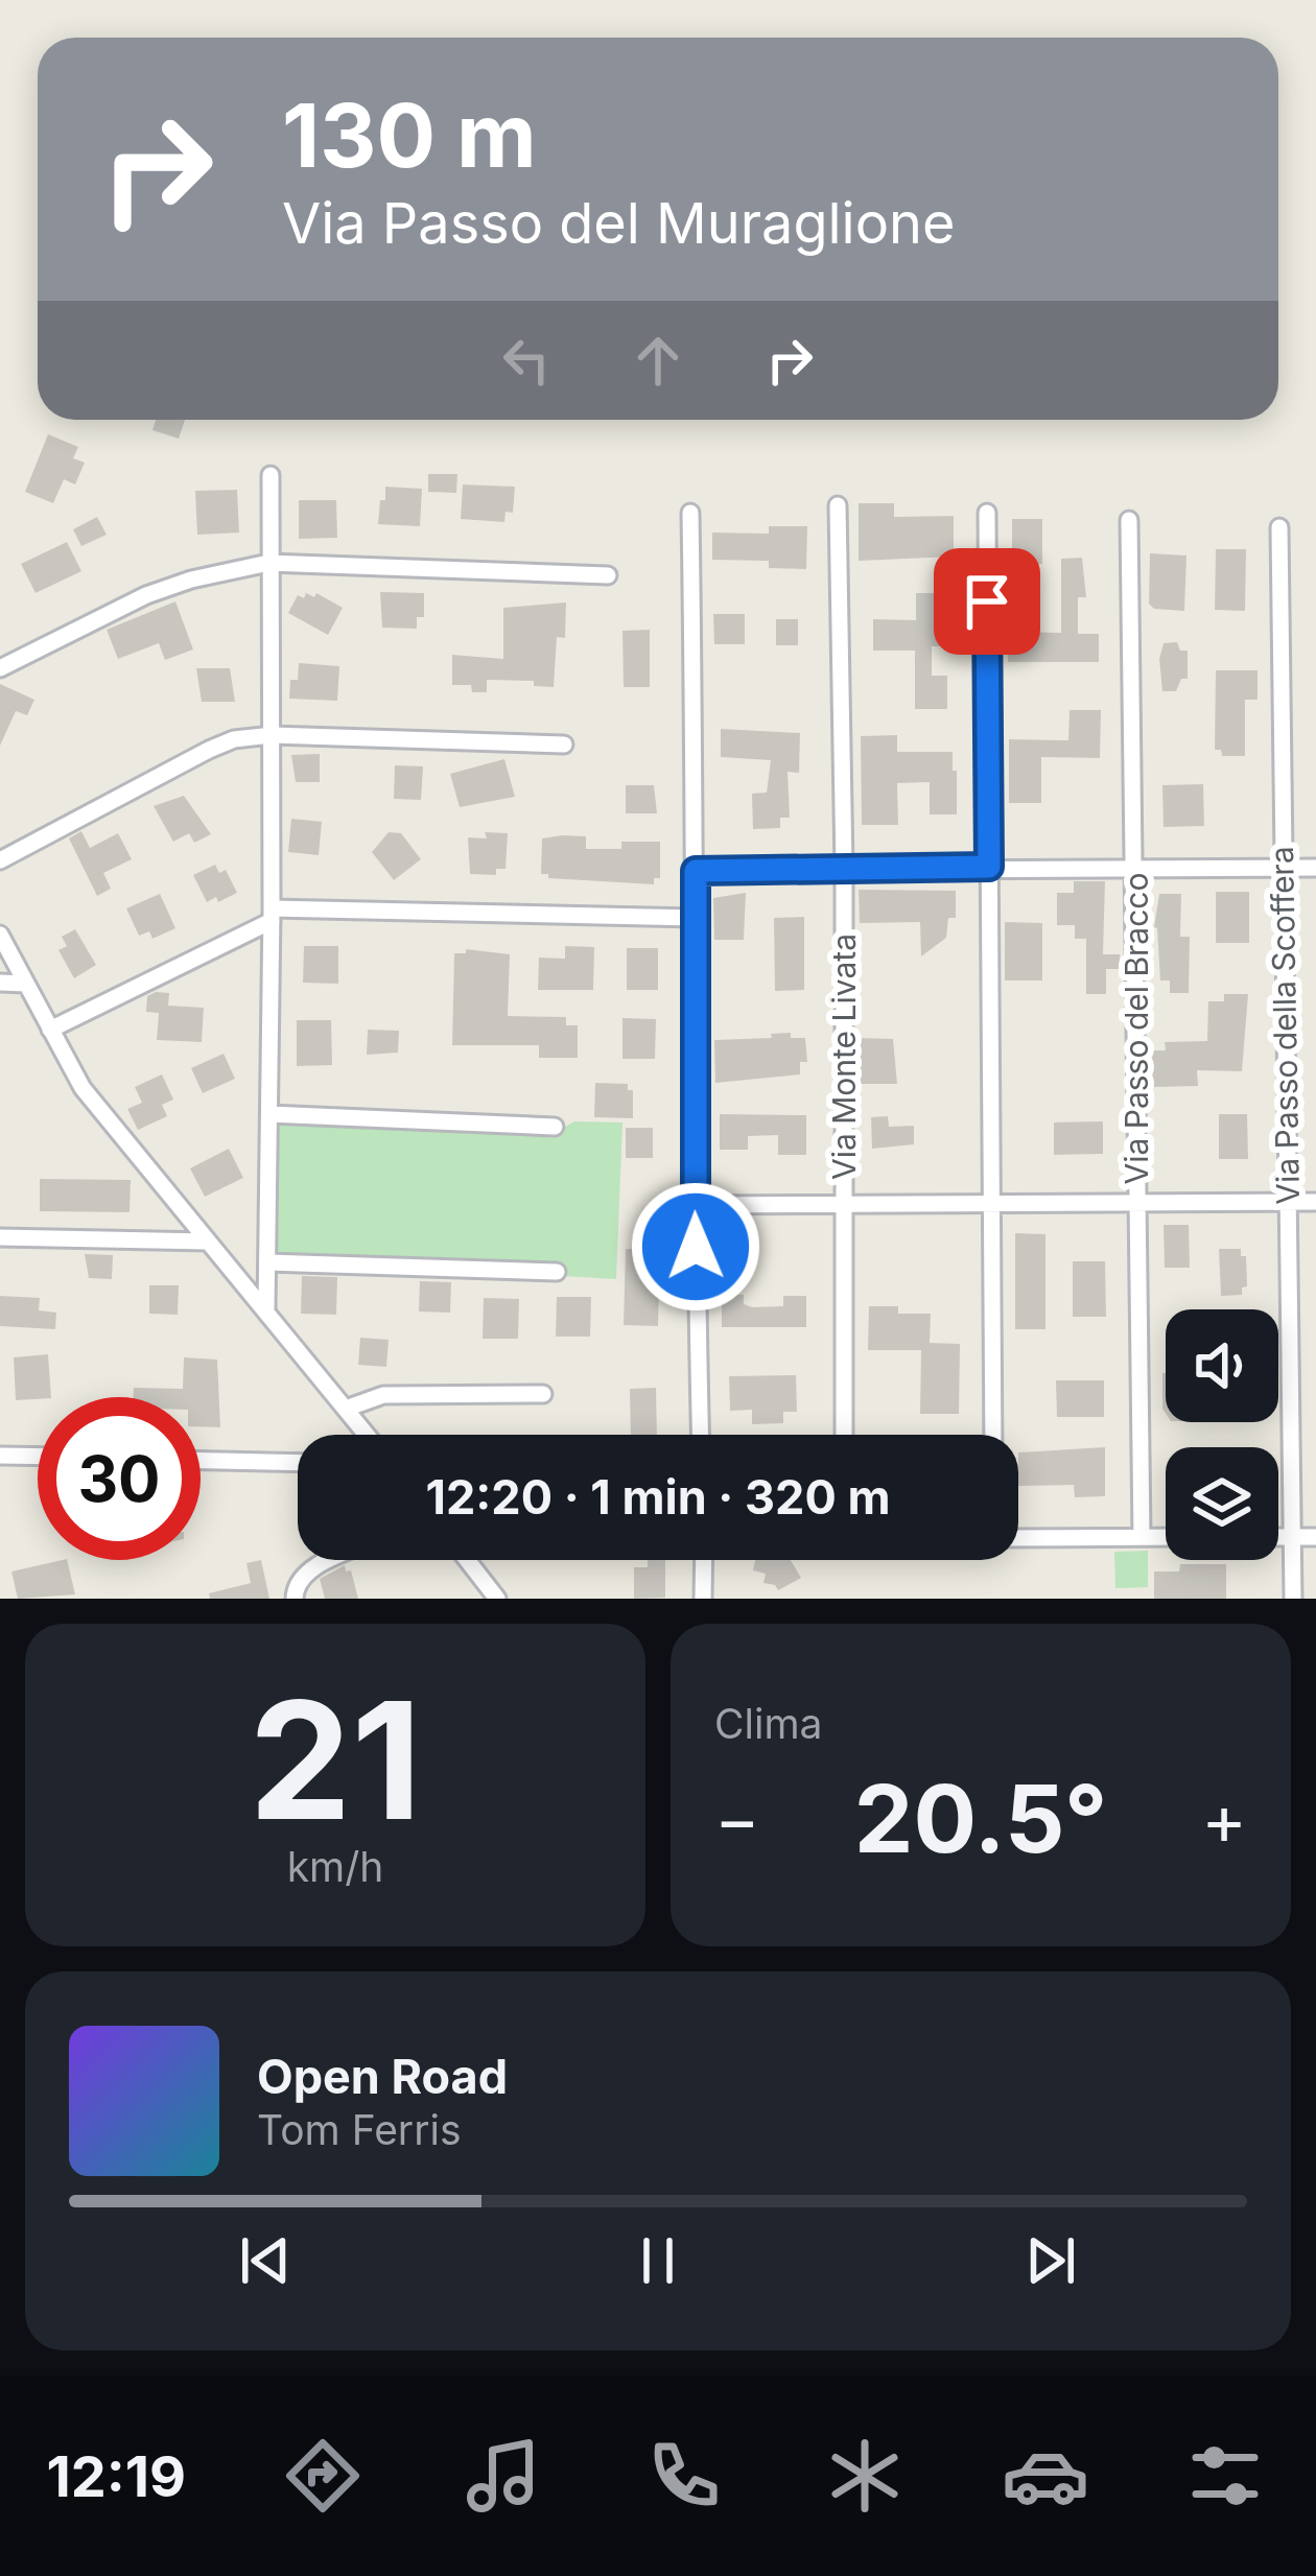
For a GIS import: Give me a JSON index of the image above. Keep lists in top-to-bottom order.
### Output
{
  "streets": {
    "street": ["Via Passo della Scoffera", "Via Passo del Bracco", "Via Monte Livata"]
  },
  "page": {
    "turn": ["130 m", "Via Passo del Muraglione"],
    "limit": "30",
    "trip": "12:20 · 1 min · 320 m",
    "tile": [
      ["21", "km/h"],
      "Clima"
    ],
    "heat": ["−", "20.5°", "+"],
    "song": ["Open Road", "Tom Ferris"],
    "tabs": "12:19"
  }
}
